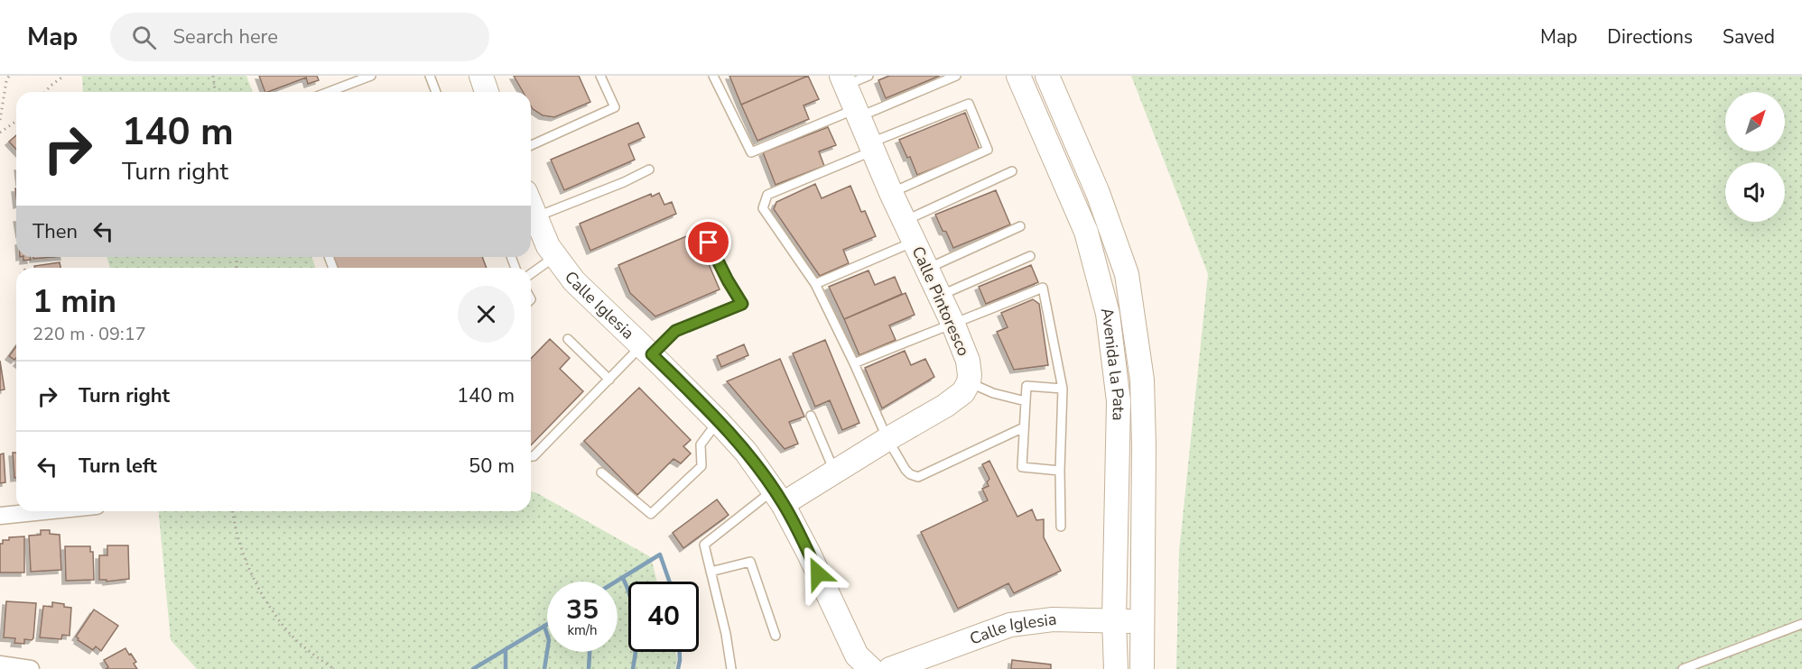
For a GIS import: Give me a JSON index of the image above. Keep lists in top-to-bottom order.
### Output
{
  "streets": {
    "street": ["Calle Pintoresco", "Calle Iglesia", "Avenida la Pata"]
  },
  "crossings": [
    ["Calle Iglesia", "Avenida la Pata"]
  ],
  "north": "top right",
  "page": {
    "header": "Map",
    "search": "Search here",
    "nav": ["Map", "Directions", "Saved"],
    "turn": ["140 m", "Turn right"],
    "then": "Then",
    "heading": ["1 min", "220 m · 09:17"],
    "list": [
      {
        "name": "Turn right",
        "value": "140 m"
      },
      {
        "name": "Turn left",
        "value": "50 m"
      }
    ],
    "speed": "35 km/h",
    "limit": "40"
  }
}
